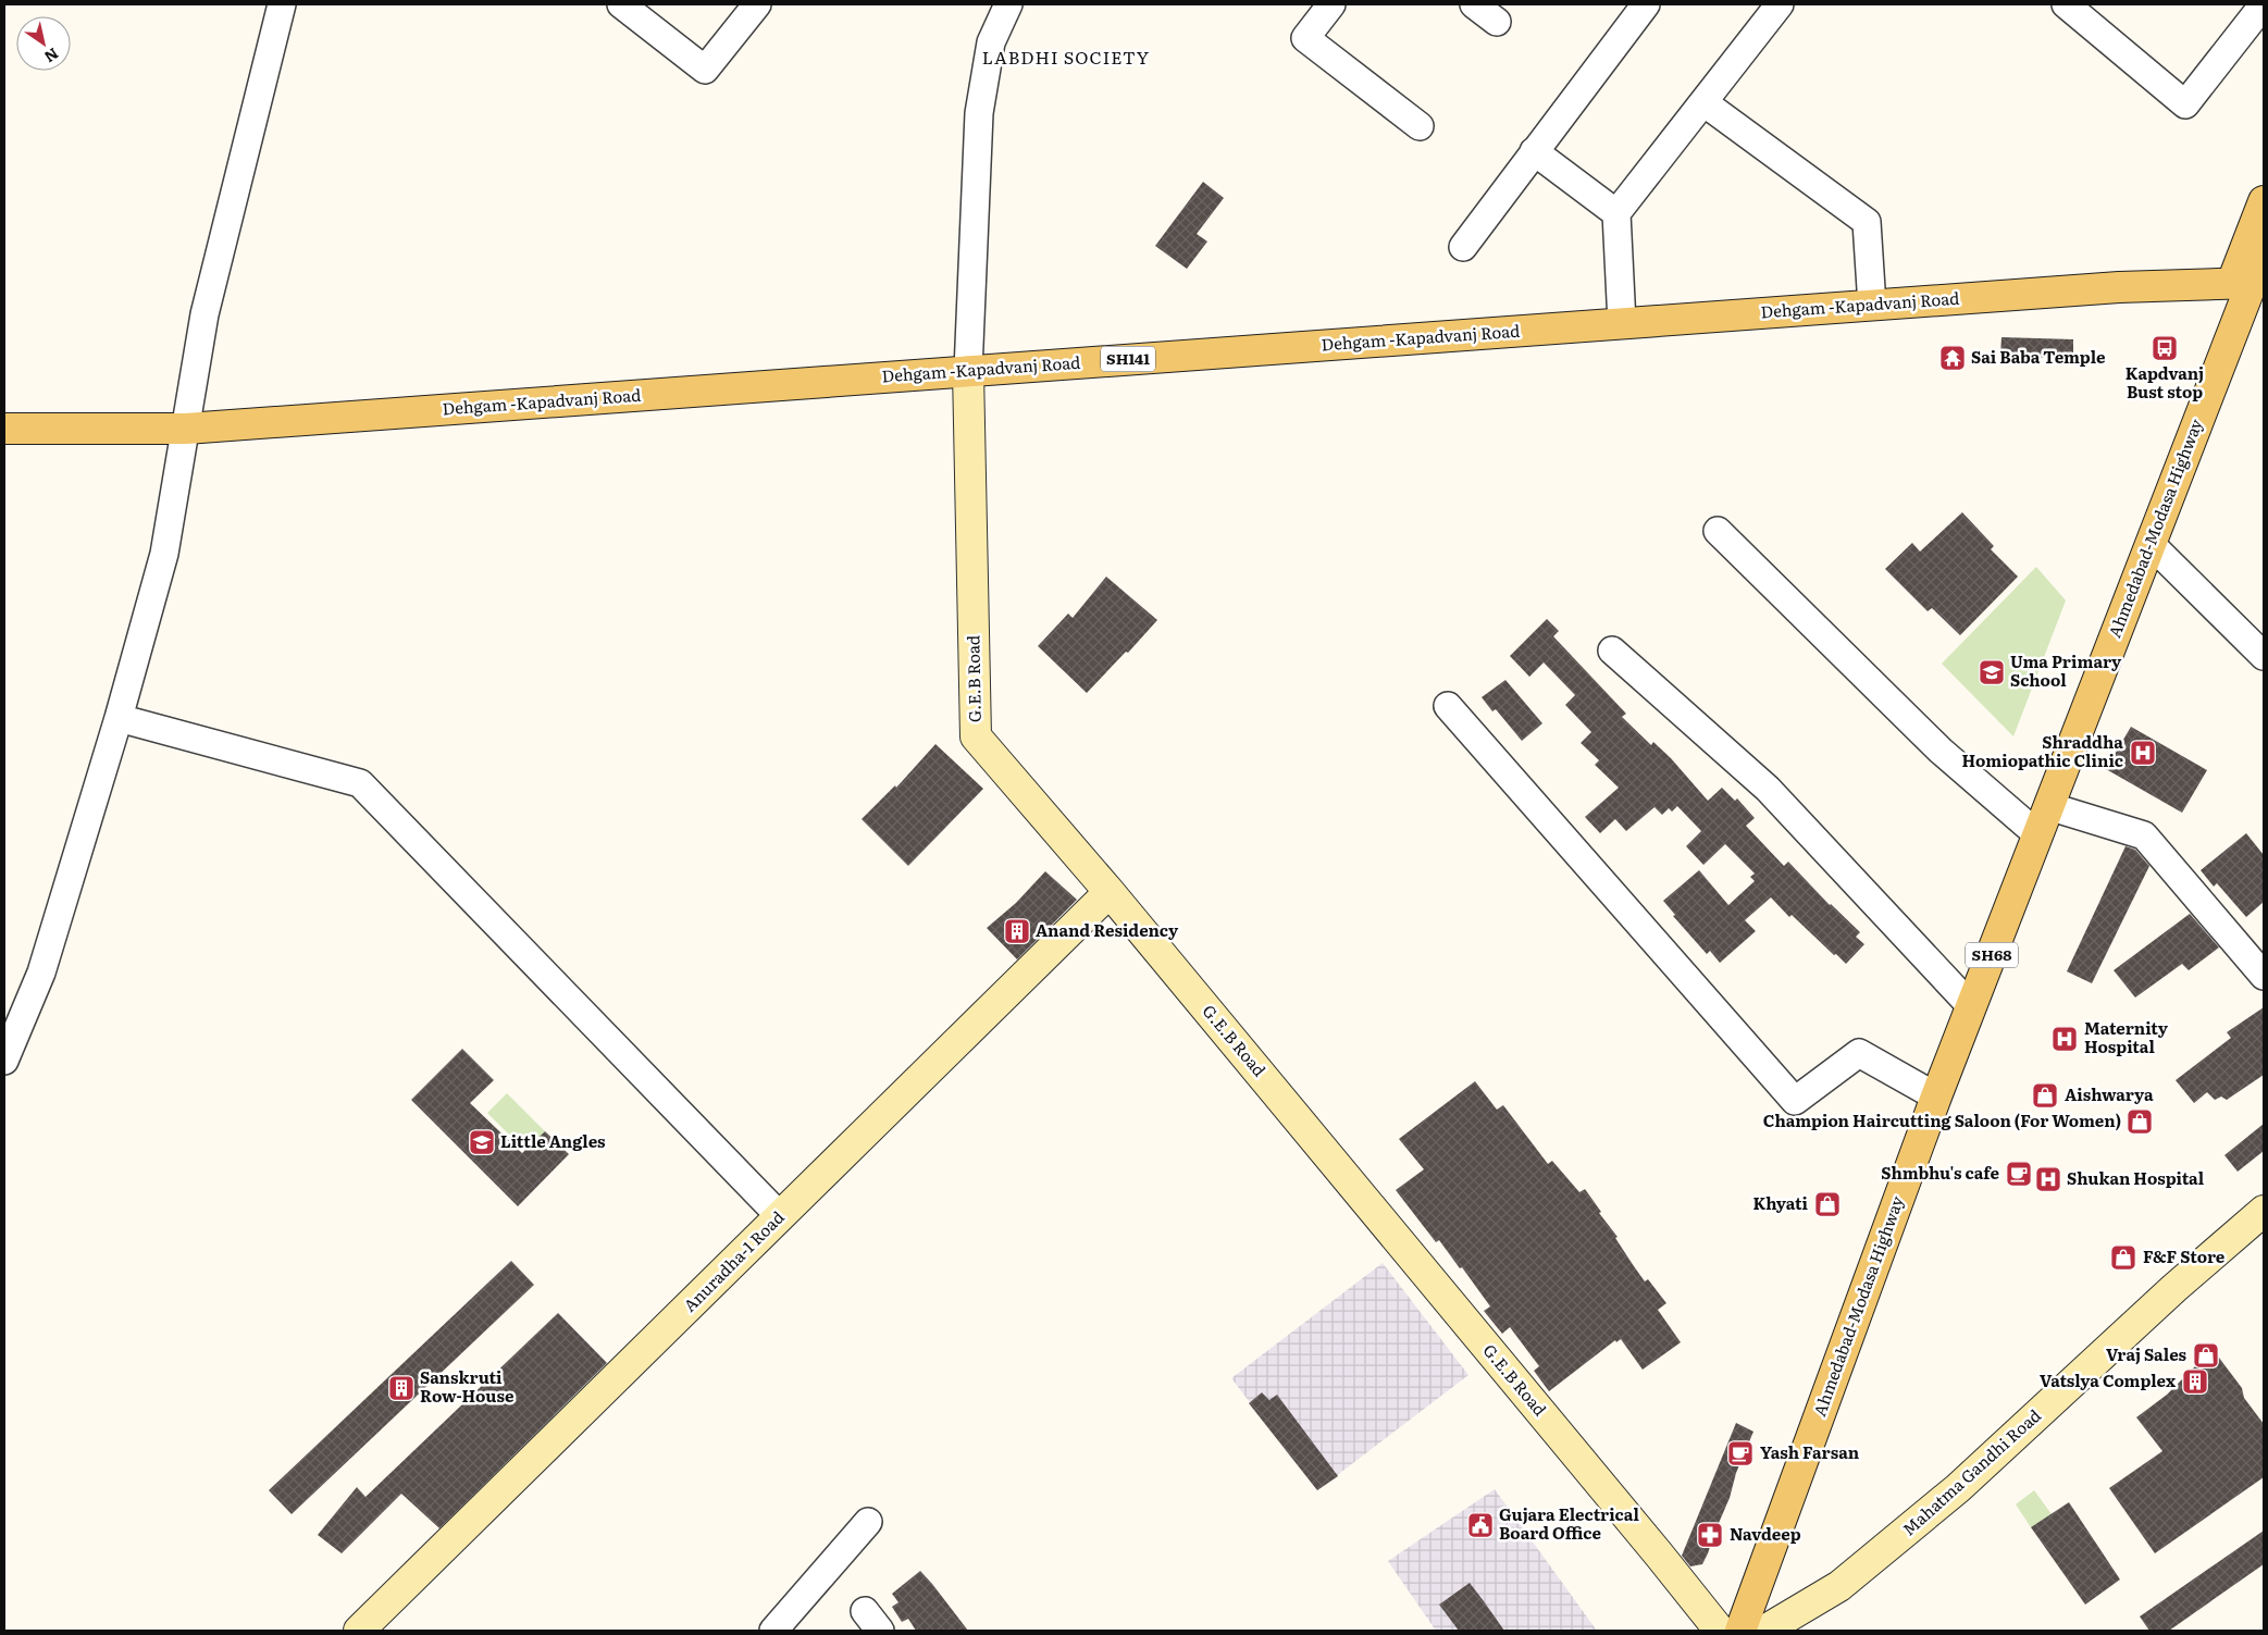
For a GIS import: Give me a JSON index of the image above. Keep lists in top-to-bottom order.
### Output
{
  "streets": {
    "main road": [
      "Dehgam -Kapadvanj Road",
      "SH141",
      "Ahmedabad-Modasa Highway",
      "SH68"
    ],
    "street": ["G.E.B Road", "Anuradha-1 Road", "Mahatma Gandhi Road"]
  },
  "crossings": [
    ["Dehgam -Kapadvanj Road", "Ahmedabad-Modasa Highway"],
    ["Dehgam -Kapadvanj Road", "G.E.B Road"],
    ["Dehgam -Kapadvanj Road", "SH68"],
    ["Ahmedabad-Modasa Highway", "SH68"],
    ["G.E.B Road", "Anuradha-1 Road"]
  ],
  "districts": ["LABDHI SOCIETY"],
  "places": {
    "bus stop": ["Kapdvanj Bust stop"],
    "temple": ["Sai Baba Temple"],
    "school or university": ["Uma Primary School", "Little Angles"],
    "hospital": ["Shraddha Homiopathic Clinic", "Maternity Hospital", "Shukan Hospital"],
    "building": ["Anand Residency", "Vatslya Complex", "Sanskruti Row-House"],
    "shop": [
      "Aishwarya",
      "Champion Haircutting Saloon (For Women)",
      "Khyati",
      "F&F Store",
      "Vraj Sales"
    ],
    "cafe": ["Shmbhu's cafe", "Yash Farsan"],
    "public building": ["Gujara Electrical Board Office"],
    "pharmacy": ["Navdeep"]
  },
  "north": "bottom right"
}
